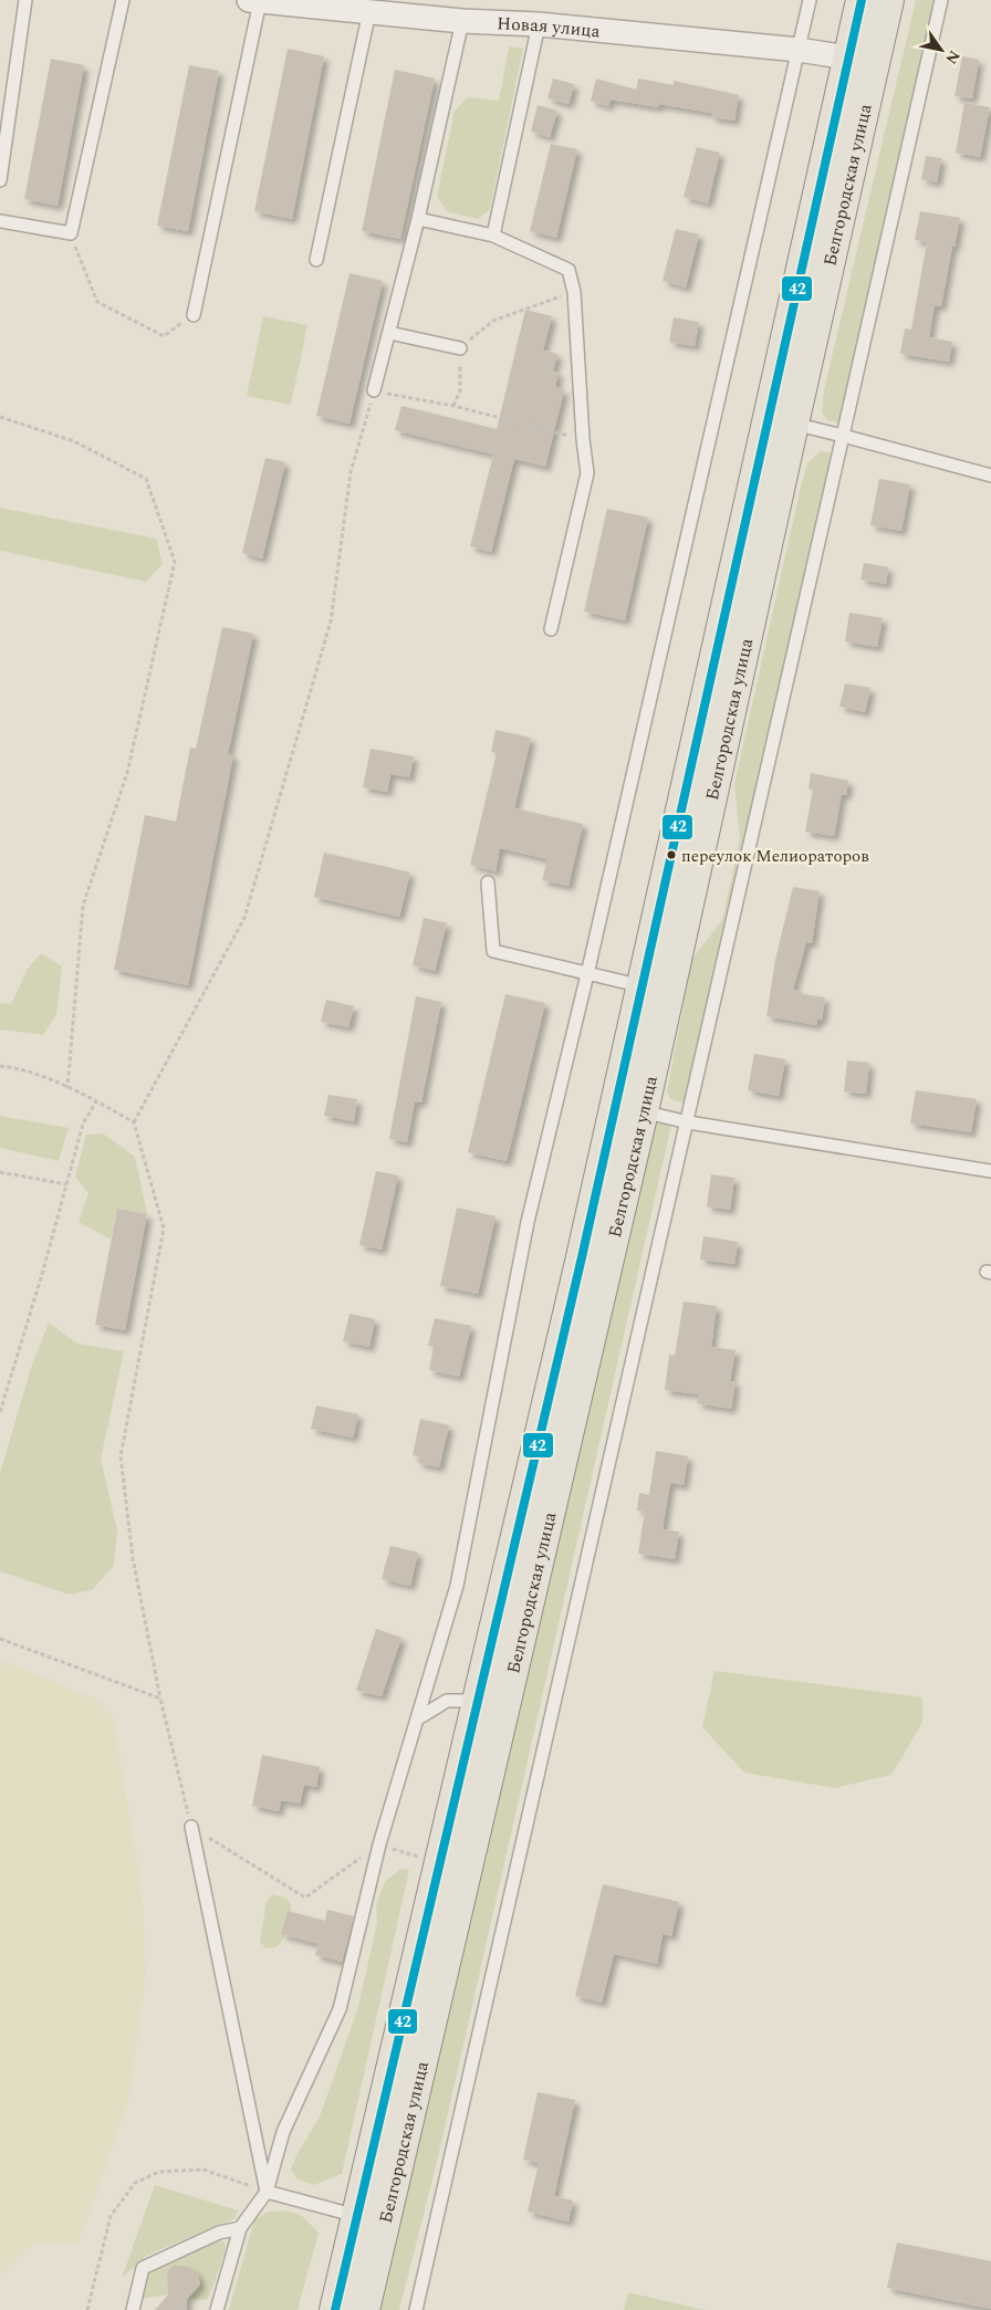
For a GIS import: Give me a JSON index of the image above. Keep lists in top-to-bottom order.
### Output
{
  "streets": {
    "main road": ["Белгородская улица"],
    "street": ["Новая улица"]
  },
  "crossings": [
    ["Новая улица", "Белгородская улица"]
  ],
  "places": ["переулок Мелиораторов"],
  "lines": ["transit line 42"],
  "north": "bottom right"
}
